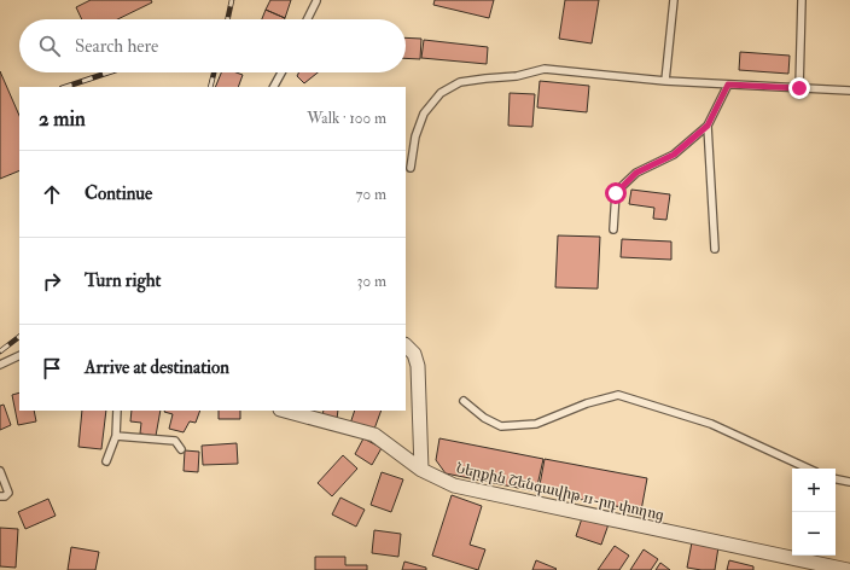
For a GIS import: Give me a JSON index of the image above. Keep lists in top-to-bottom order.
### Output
{
  "streets": {
    "street": ["Ներքին Շենգավիթ 11-րդ փողոց"]
  },
  "page": {
    "search": "Search here",
    "heading": ["2 min", "Walk · 100 m"],
    "list": [
      ["Continue", "70 m"],
      ["Turn right", "30 m"],
      "Arrive at destination"
    ],
    "map_buttons": ["+", "−"]
  }
}
